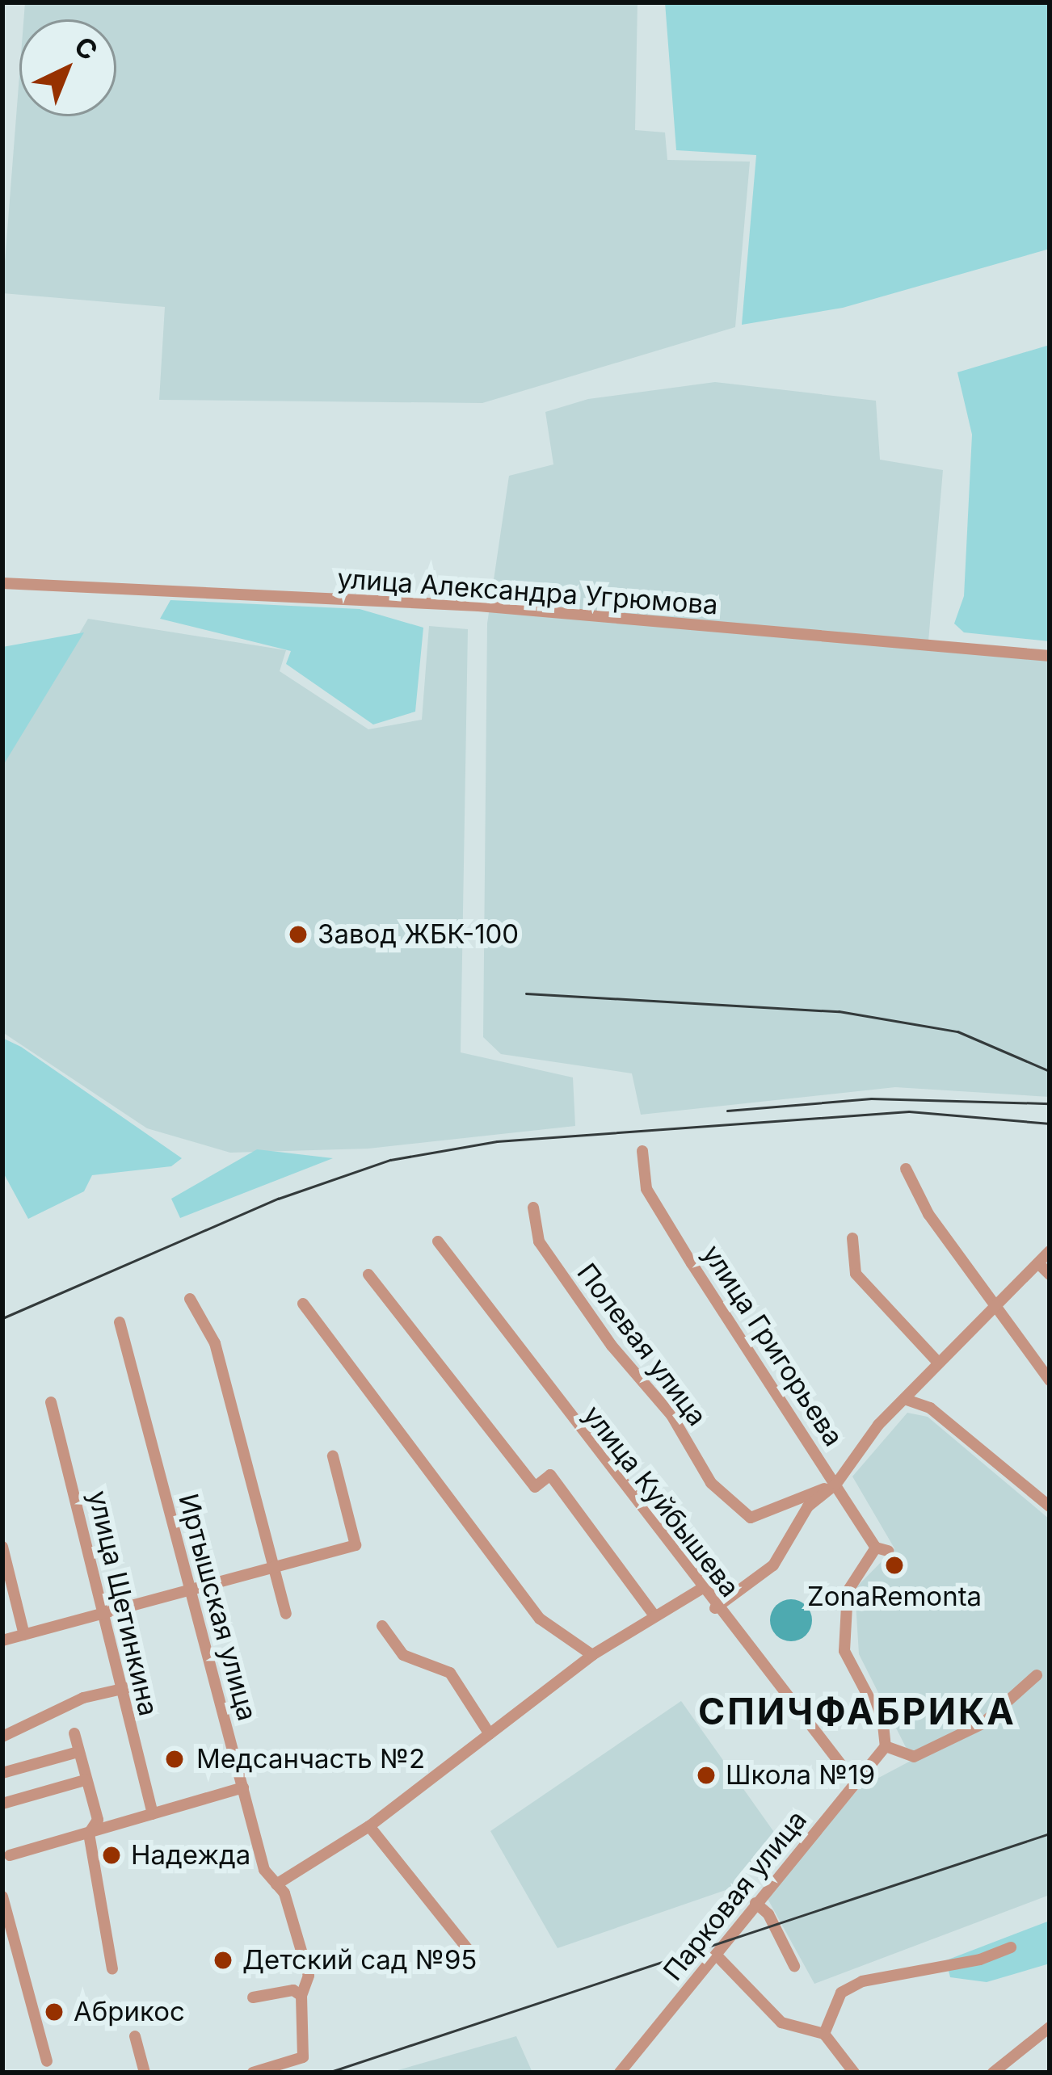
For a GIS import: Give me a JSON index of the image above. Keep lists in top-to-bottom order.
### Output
{
  "streets": {
    "street": [
      "улица Александра Угрюмова",
      "Полевая улица",
      "улица Григорьева",
      "улица Куйбышева",
      "улица Щетинкина",
      "Иртышская улица",
      "Парковая улица"
    ]
  },
  "crossings": [
    ["Полевая улица", "улица Григорьева"],
    ["улица Григорьева", "Парковая улица"],
    ["улица Куйбышева", "Парковая улица"]
  ],
  "districts": ["СПИЧФАБРИКА"],
  "places": [
    "Завод ЖБК-100",
    "ZonaRemonta",
    "Медсанчасть №2",
    "Школа №19",
    "Надежда",
    "Детский сад №95",
    "Абрикос"
  ],
  "north": "top right"
}
